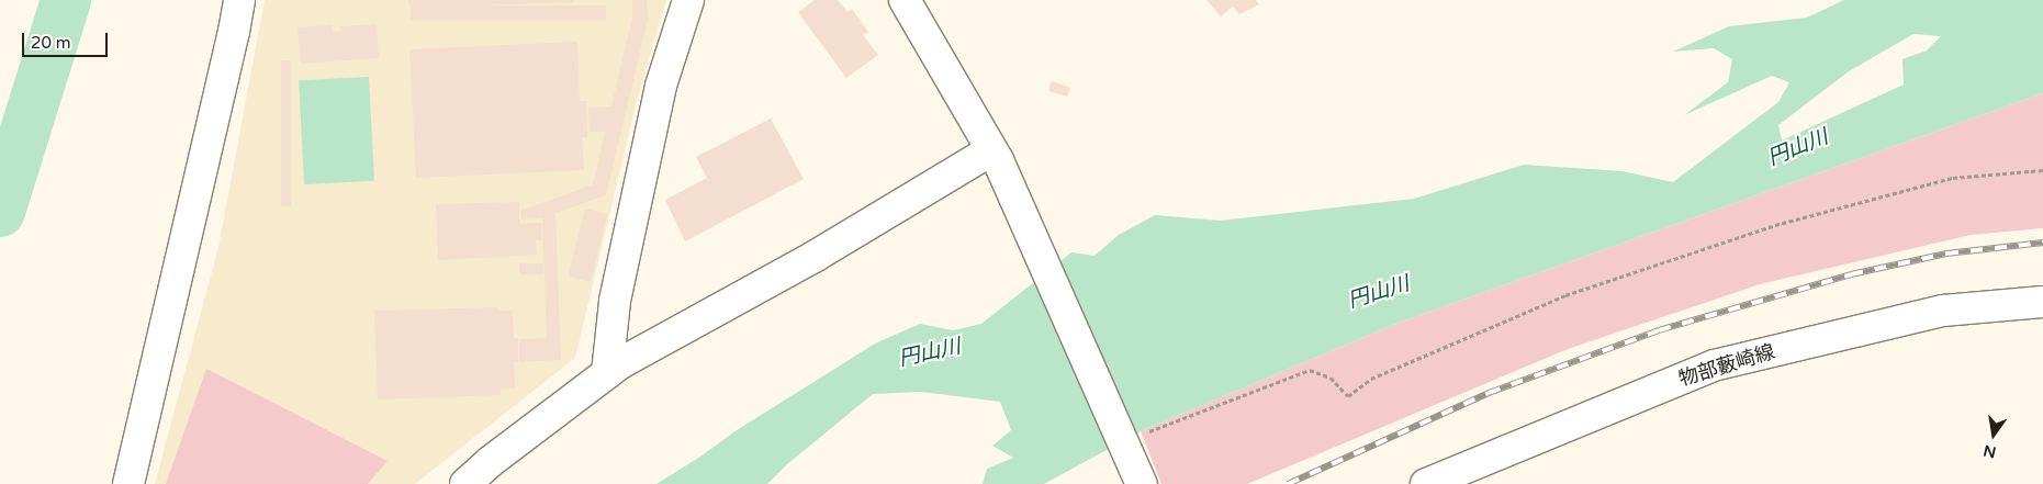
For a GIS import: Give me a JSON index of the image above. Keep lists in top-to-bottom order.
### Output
{
  "streets": {
    "street": ["物部藪崎線"]
  },
  "water": ["円山川"],
  "scale_bar": "20 m",
  "north": "bottom"
}
